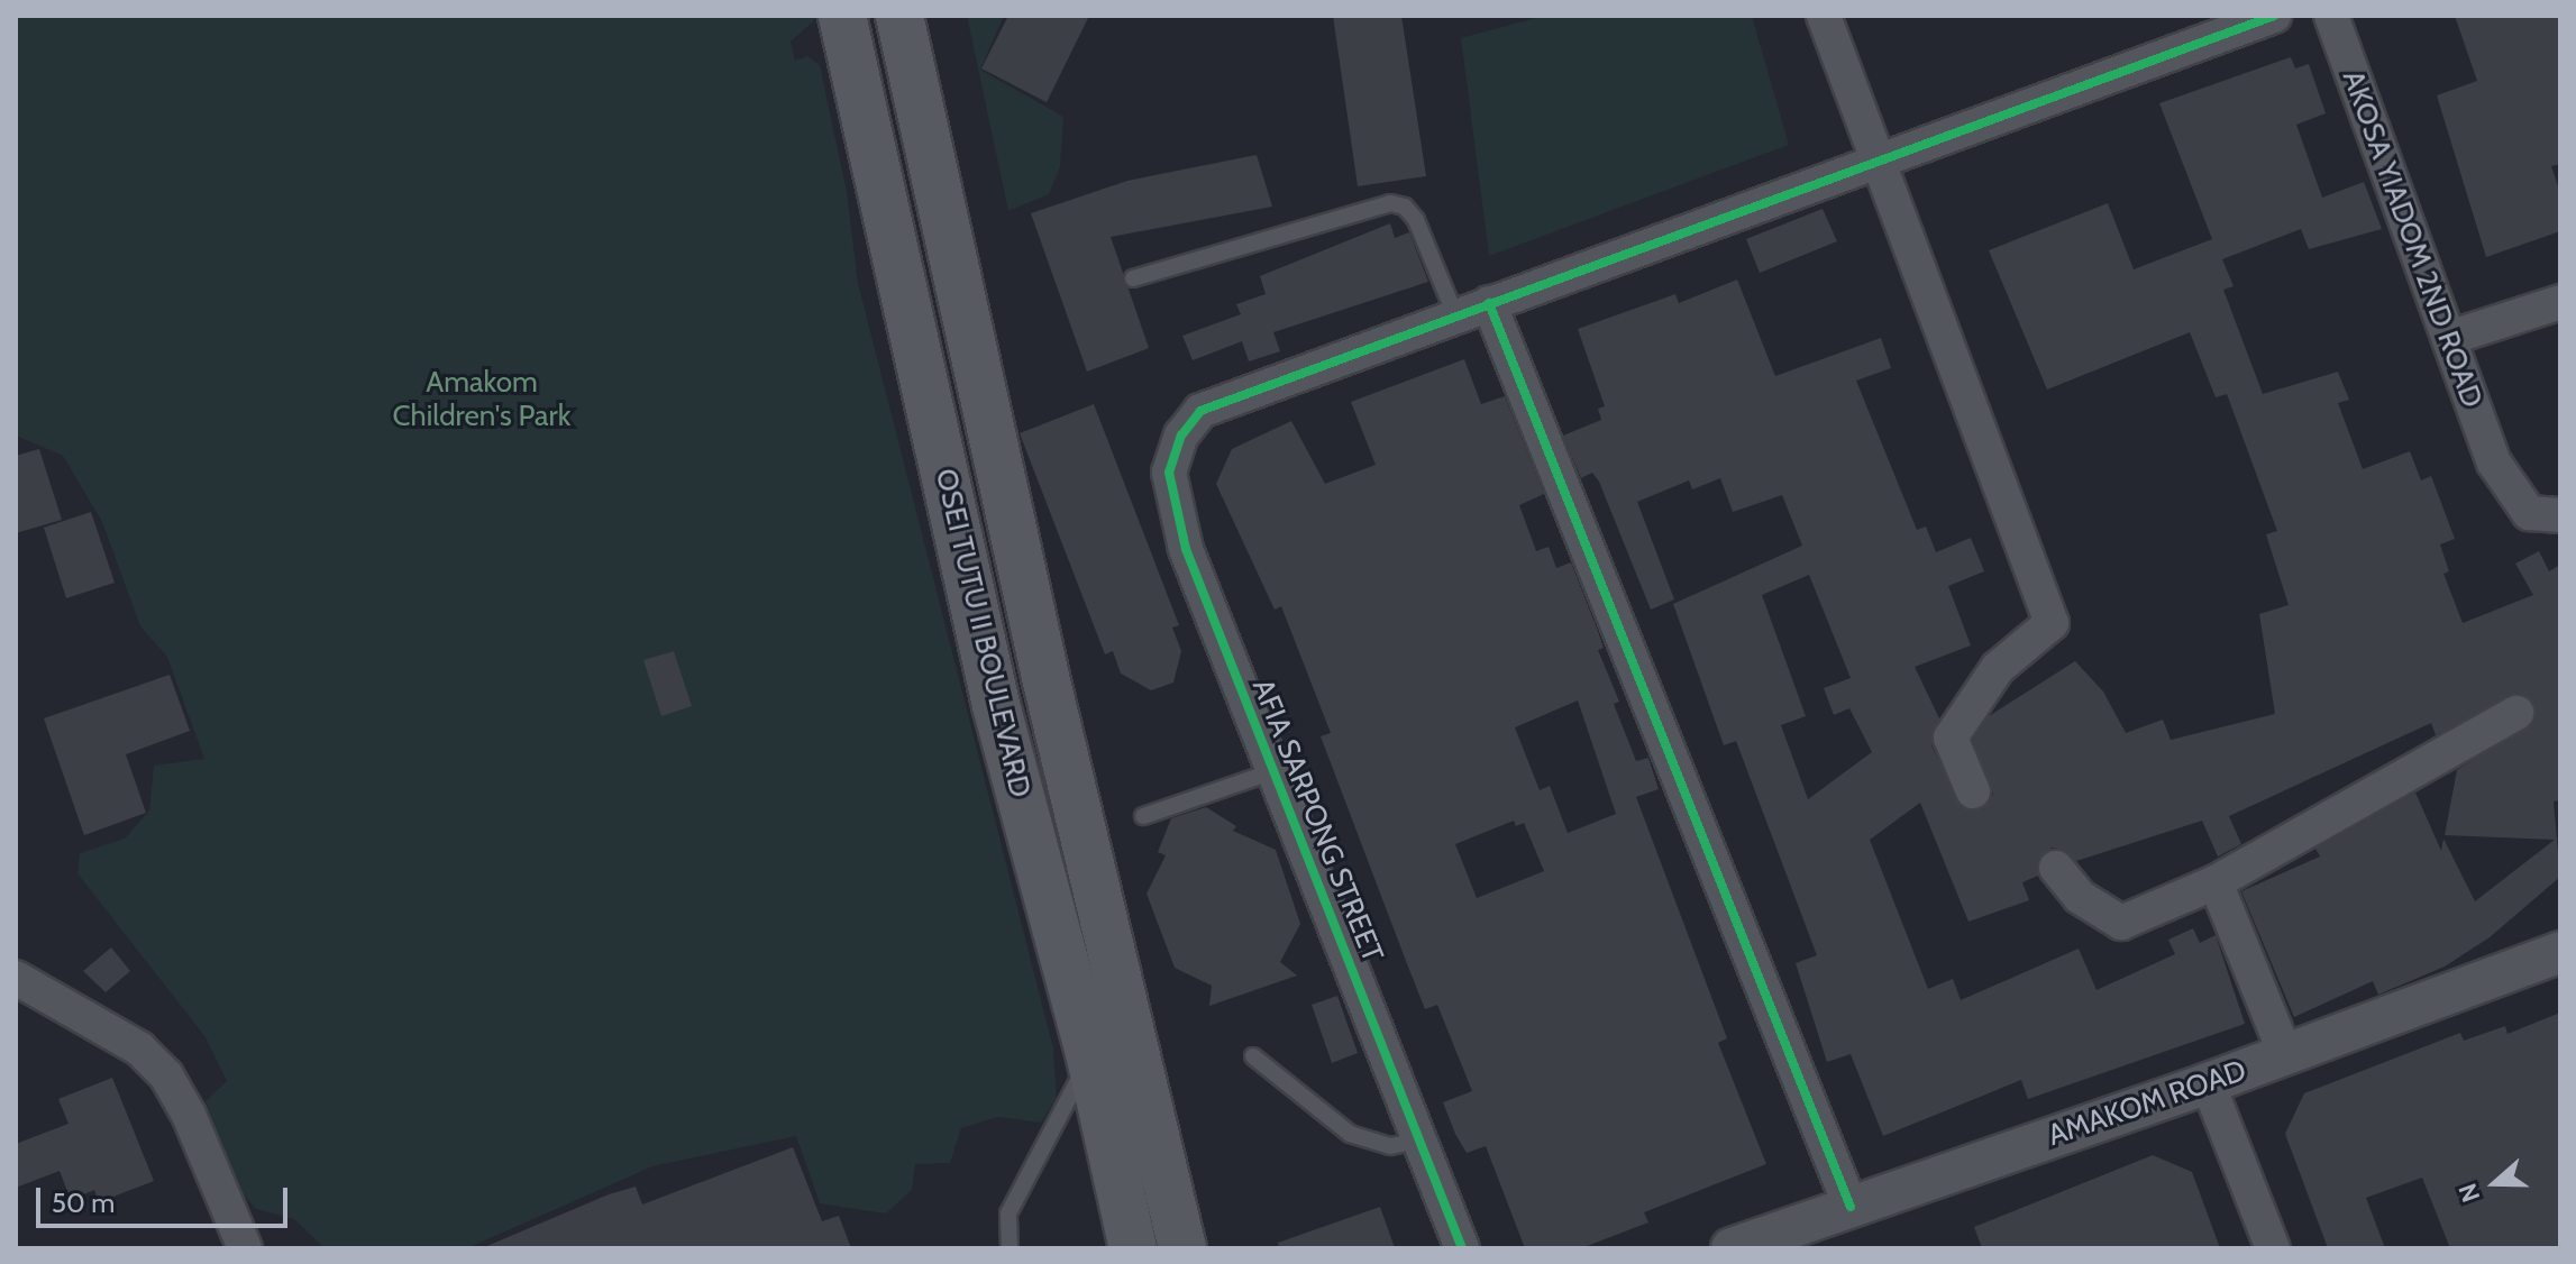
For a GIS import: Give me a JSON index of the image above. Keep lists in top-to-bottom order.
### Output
{
  "streets": {
    "main road": ["OSEI TUTU II BOULEVARD"],
    "street": ["AKOSA YIADOM 2ND ROAD", "AFIA SARPONG STREET", "AMAKOM ROAD"]
  },
  "parks": ["Amakom Children's Park"],
  "scale_bar": "50 m",
  "north": "left"
}
